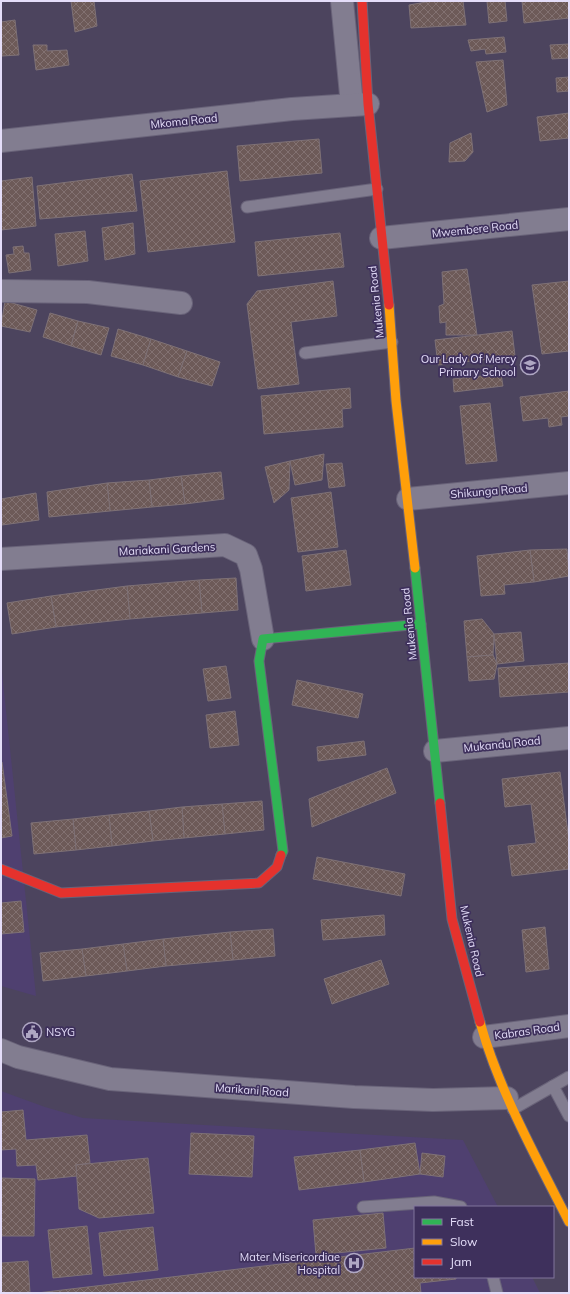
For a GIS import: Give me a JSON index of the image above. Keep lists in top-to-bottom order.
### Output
{
  "streets": {
    "street": [
      "Mkoma Road",
      "Mwembere Road",
      "Mukenia Road",
      "Shikunga Road",
      "Mariakani Gardens",
      "Mukandu Road",
      "Kabras Road",
      "Marikani Road"
    ]
  },
  "crossings": [
    ["Mkoma Road", "Mukenia Road"],
    ["Mwembere Road", "Mukenia Road"],
    ["Mukenia Road", "Shikunga Road"],
    ["Mukenia Road", "Mukandu Road"],
    ["Mukenia Road", "Kabras Road"],
    ["Mukenia Road", "Marikani Road"]
  ],
  "places": {
    "school or university": ["Our Lady Of Mercy Primary School"],
    "public building": ["NSYG"],
    "hospital": ["Mater Misericordiae Hospital"]
  },
  "legend": ["Fast", "Slow", "Jam"]
}
